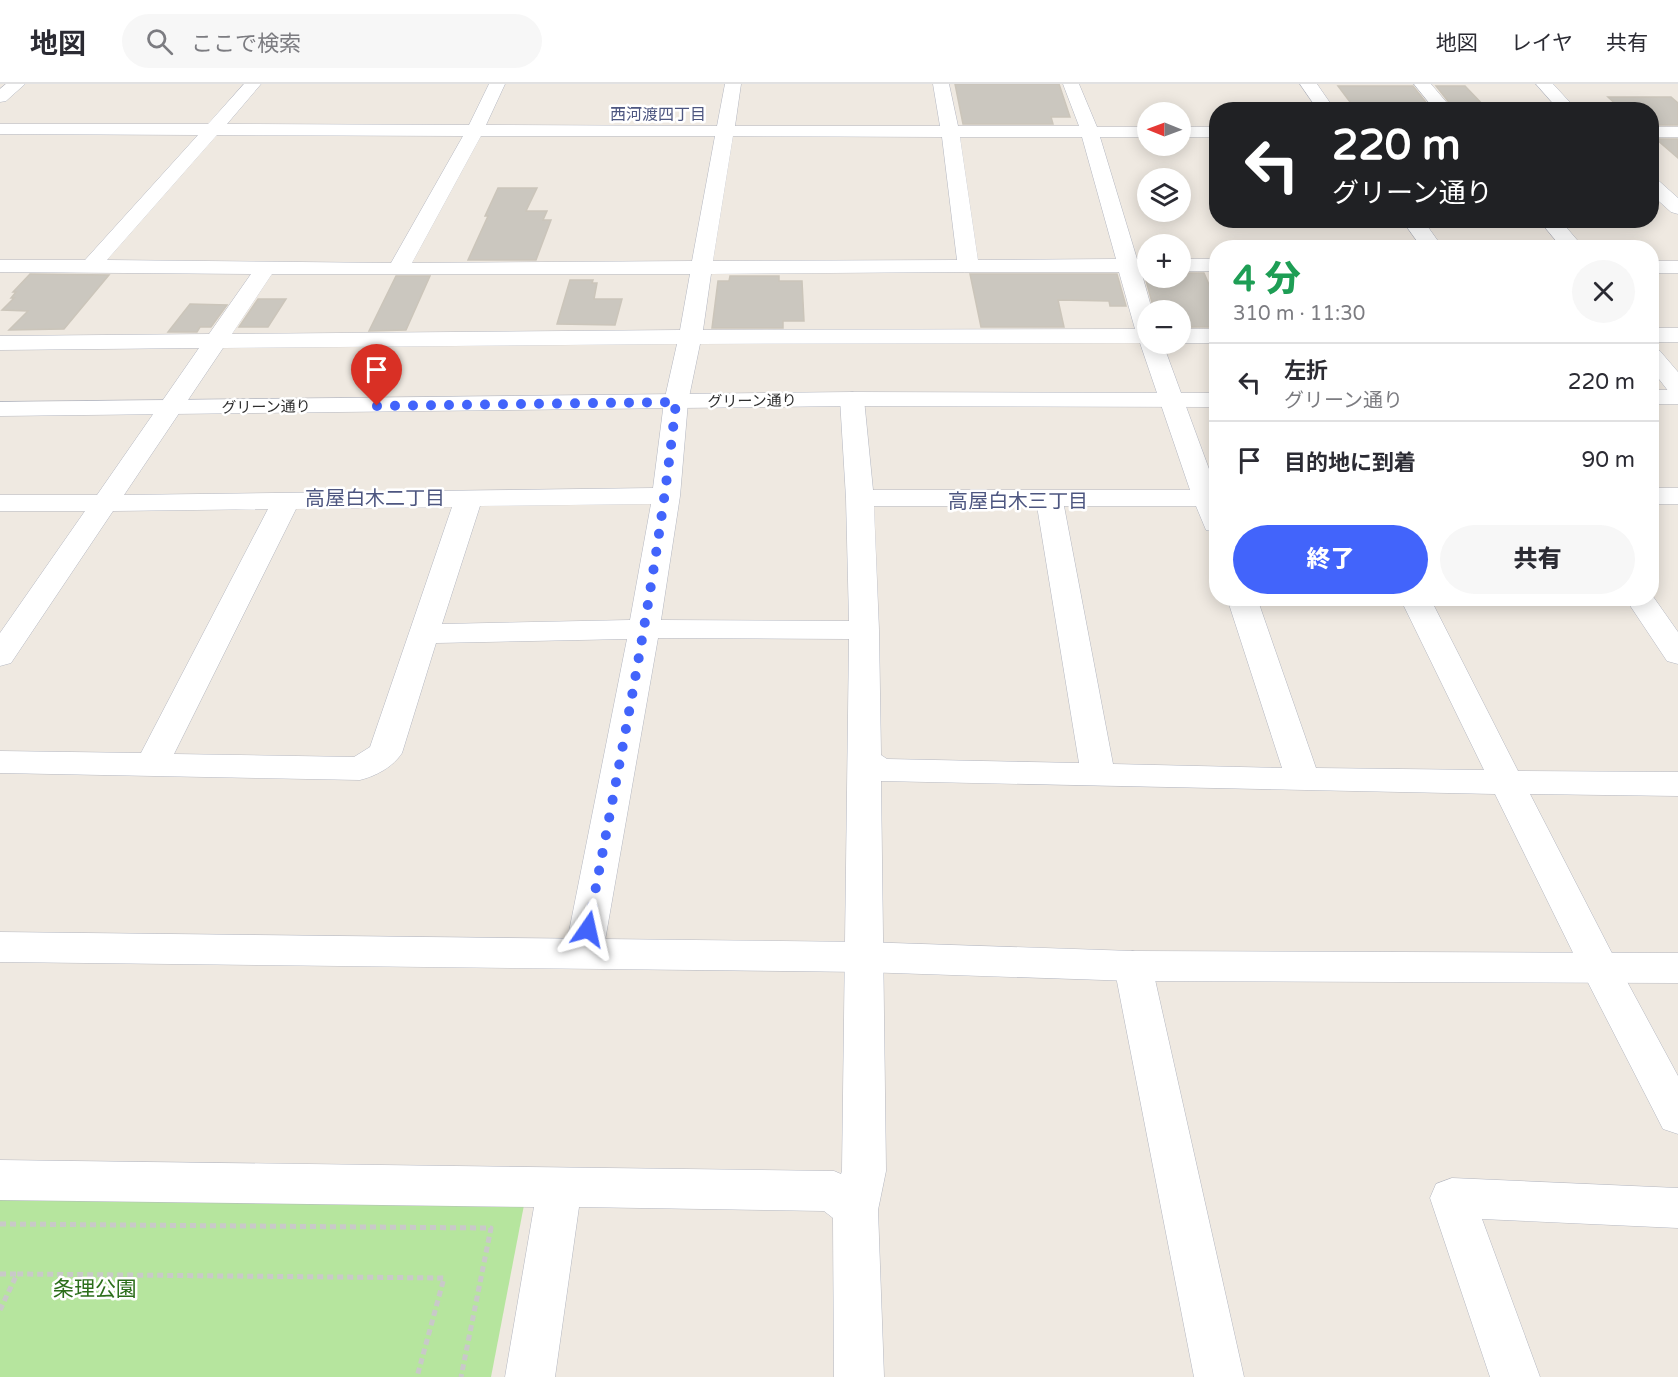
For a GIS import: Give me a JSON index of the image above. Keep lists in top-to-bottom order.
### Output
{
  "streets": {
    "street": ["グリーン通り"]
  },
  "districts": ["西河渡四丁目", "高屋白木二丁目", "高屋白木三丁目"],
  "parks": ["条理公園"],
  "north": "left",
  "page": {
    "header": "地図",
    "search": "ここで検索",
    "nav": ["地図", "レイヤ", "共有"],
    "map_buttons": ["+", "−"],
    "turn": ["220 m", "グリーン通り"],
    "heading": ["4 分", "310 m · 11:30"],
    "list": [
      {
        "name": "左折",
        "note": "グリーン通り",
        "value": "220 m"
      },
      {
        "name": "目的地に到着",
        "value": "90 m"
      }
    ],
    "buttons": ["終了", "共有"]
  }
}
